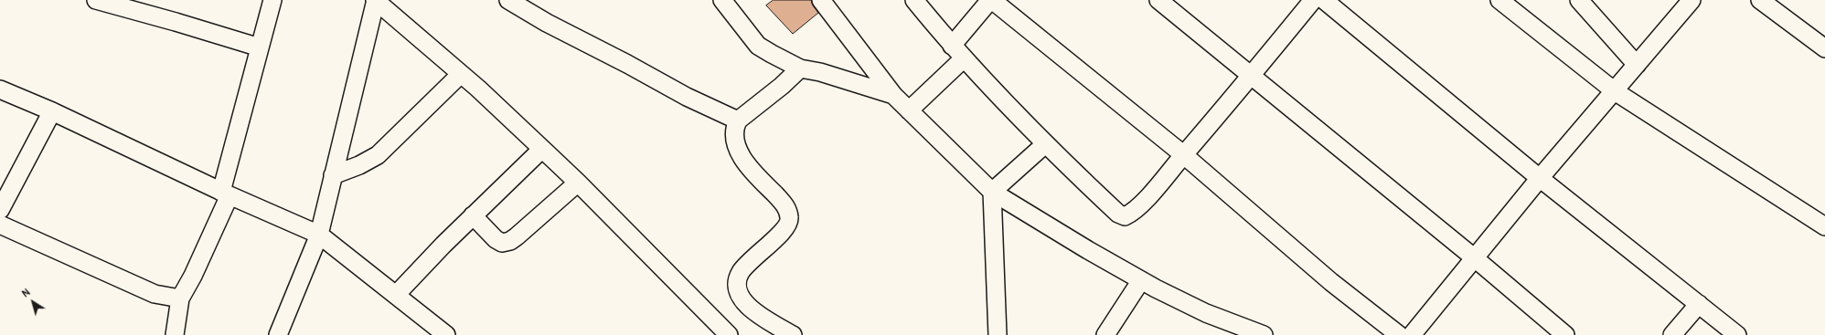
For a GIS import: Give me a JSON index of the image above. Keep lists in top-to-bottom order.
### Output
{
  "north": "top left"
}
